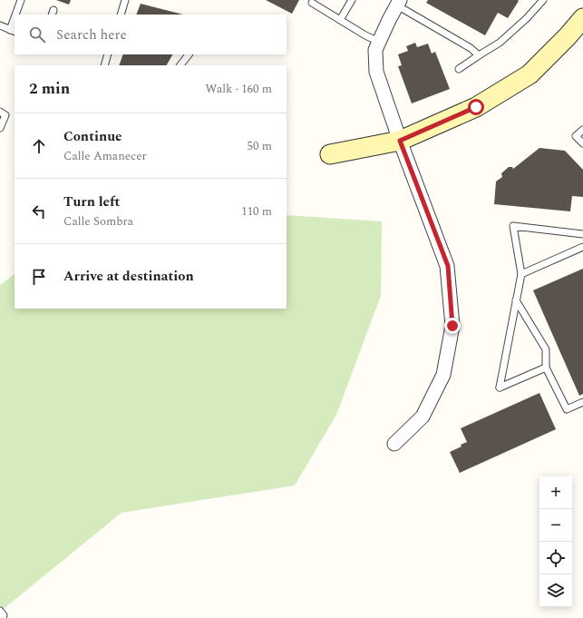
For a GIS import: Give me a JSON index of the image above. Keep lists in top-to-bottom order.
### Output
{
  "page": {
    "search": "Search here",
    "heading": ["2 min", "Walk · 160 m"],
    "list": [
      ["Continue", "Calle Amanecer", "50 m"],
      ["Turn left", "Calle Sombra", "110 m"],
      "Arrive at destination"
    ],
    "map_buttons": ["+", "−"]
  }
}
